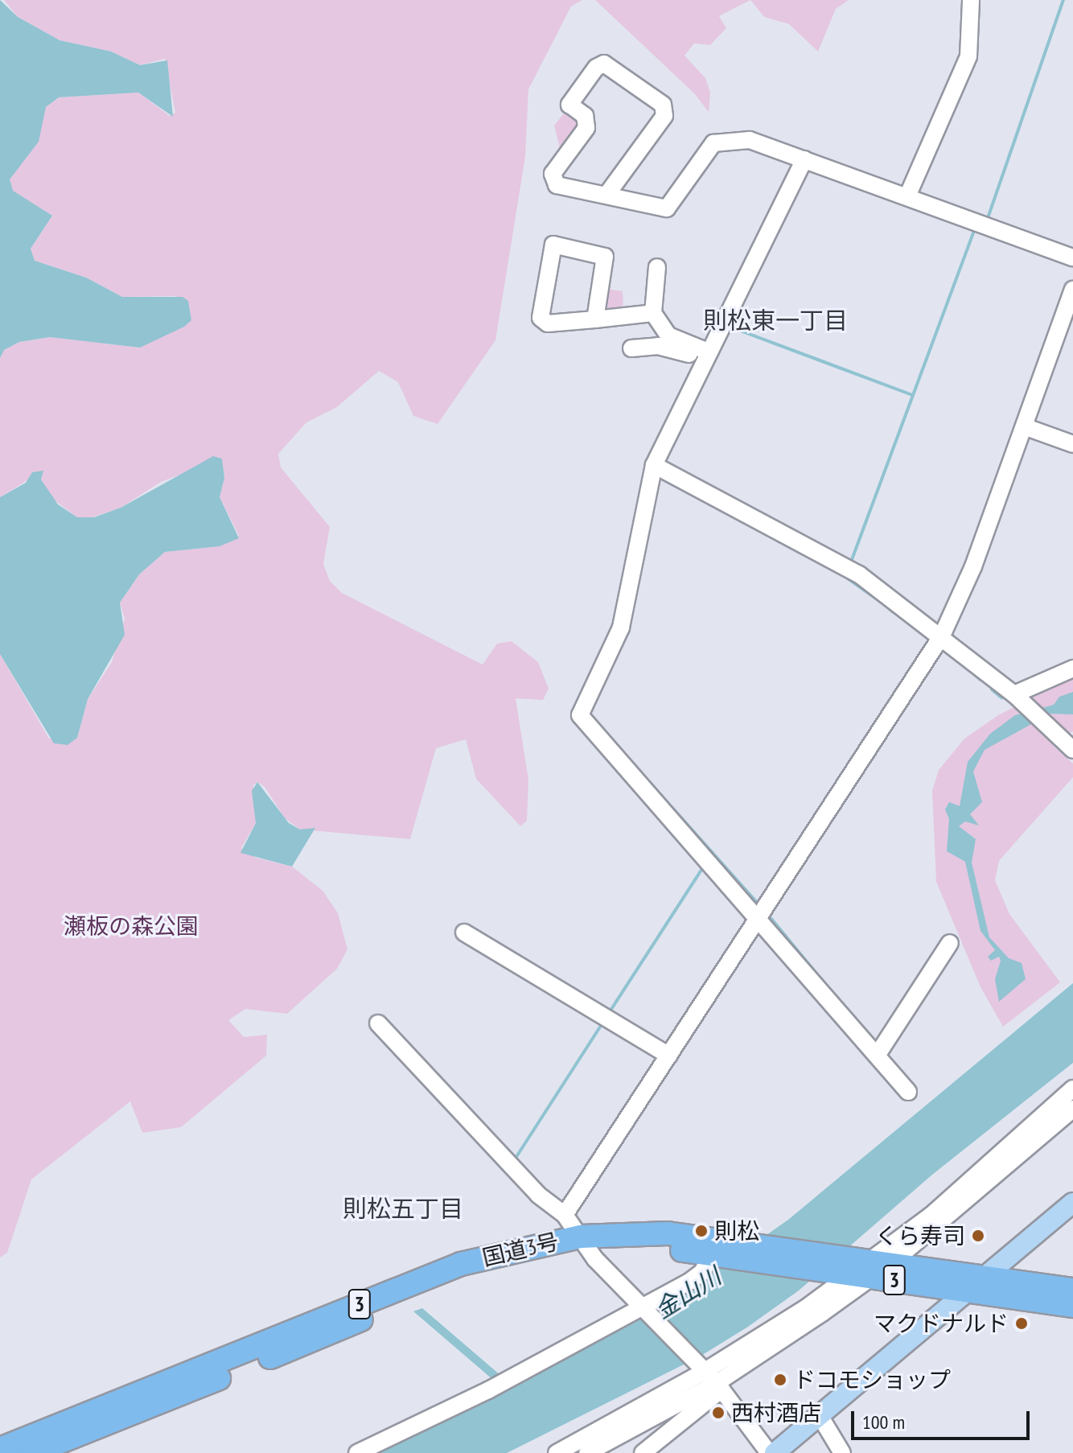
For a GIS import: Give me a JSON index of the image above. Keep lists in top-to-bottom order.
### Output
{
  "streets": {
    "highway": ["国道3号", "3"]
  },
  "districts": ["則松東一丁目", "則松五丁目"],
  "water": ["金山川"],
  "parks": ["瀬板の森公園"],
  "places": [
    "則松",
    "くら寿司",
    "マクドナルド",
    "ドコモショップ",
    "西村酒店"
  ],
  "scale_bar": "100 m"
}
